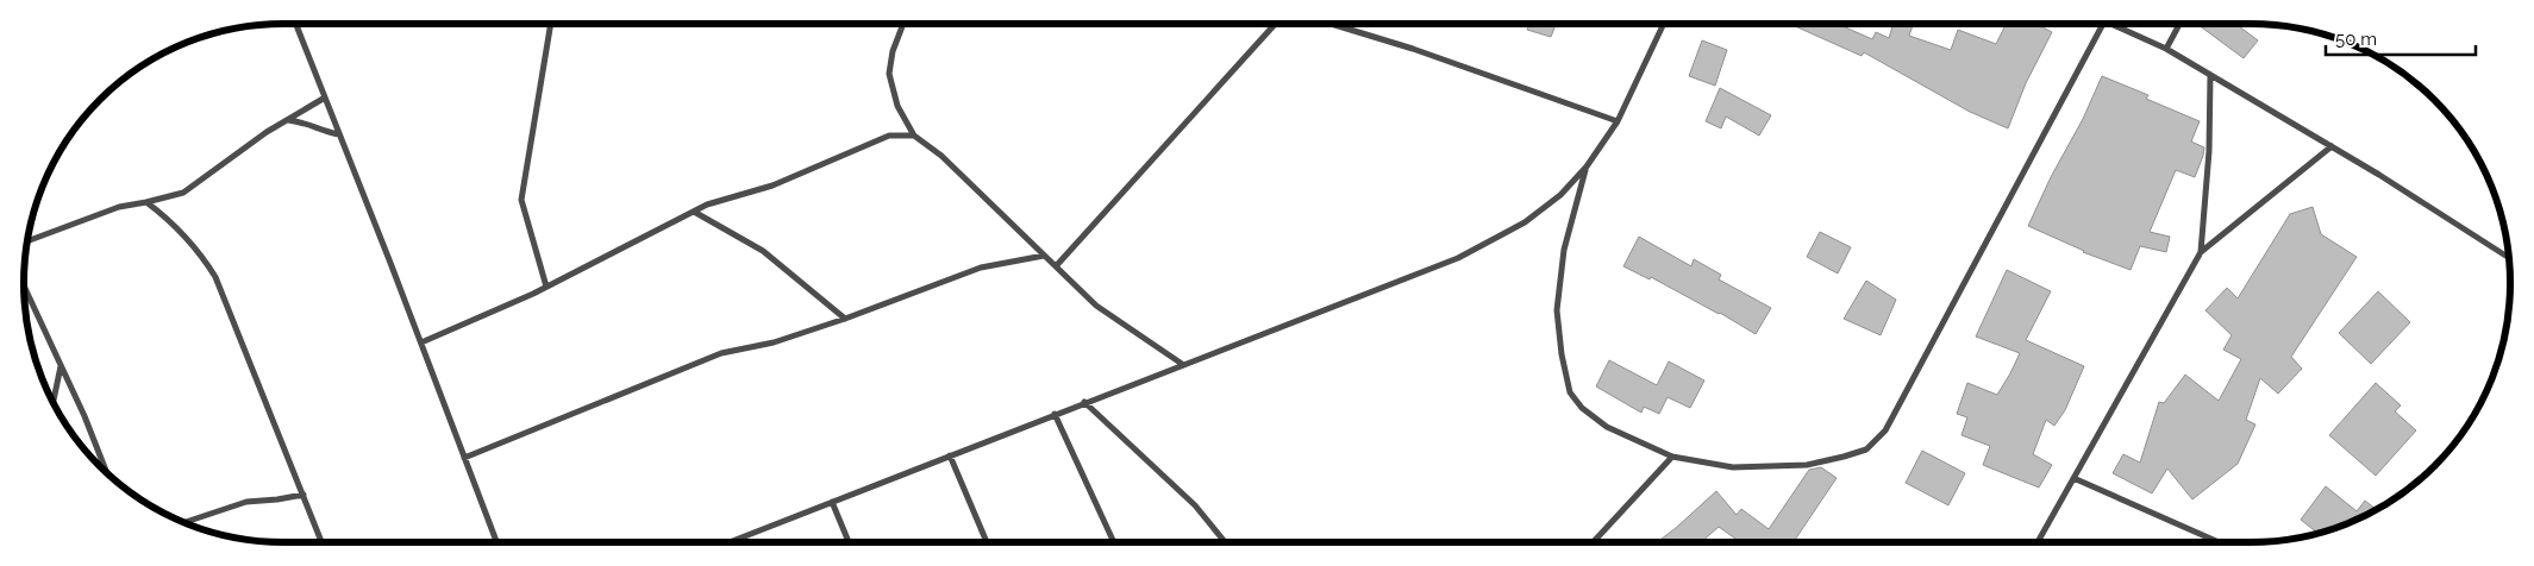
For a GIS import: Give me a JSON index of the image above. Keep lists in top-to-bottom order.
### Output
{
  "scale_bar": "50 m"
}
